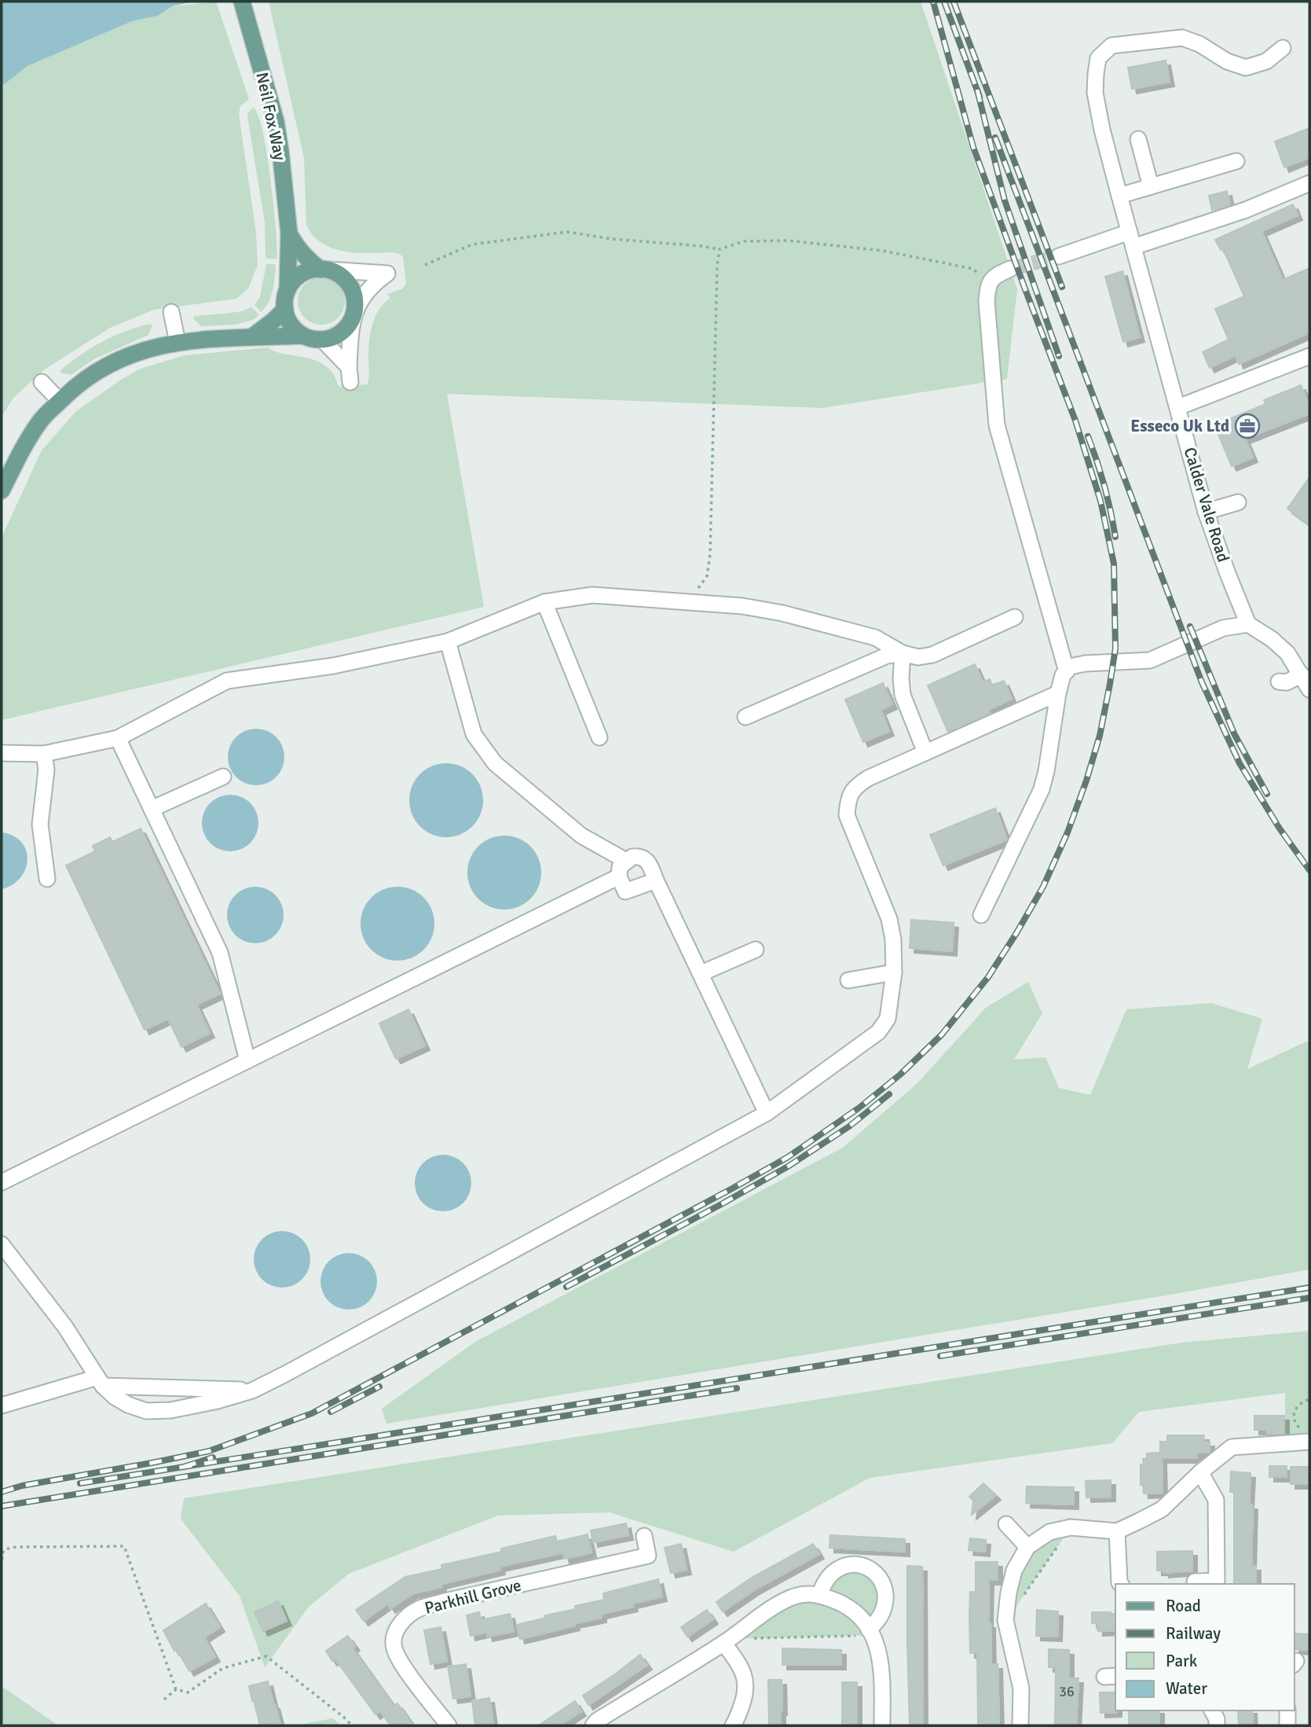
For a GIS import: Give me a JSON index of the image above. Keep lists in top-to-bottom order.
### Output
{
  "streets": {
    "main road": ["Neil Fox Way"],
    "street": ["Calder Vale Road", "Parkhill Grove"]
  },
  "places": {
    "office": ["Esseco Uk Ltd"]
  },
  "house_numbers": ["36"],
  "legend": [
    "Road",
    "Railway",
    "Park",
    "Water"
  ]
}
